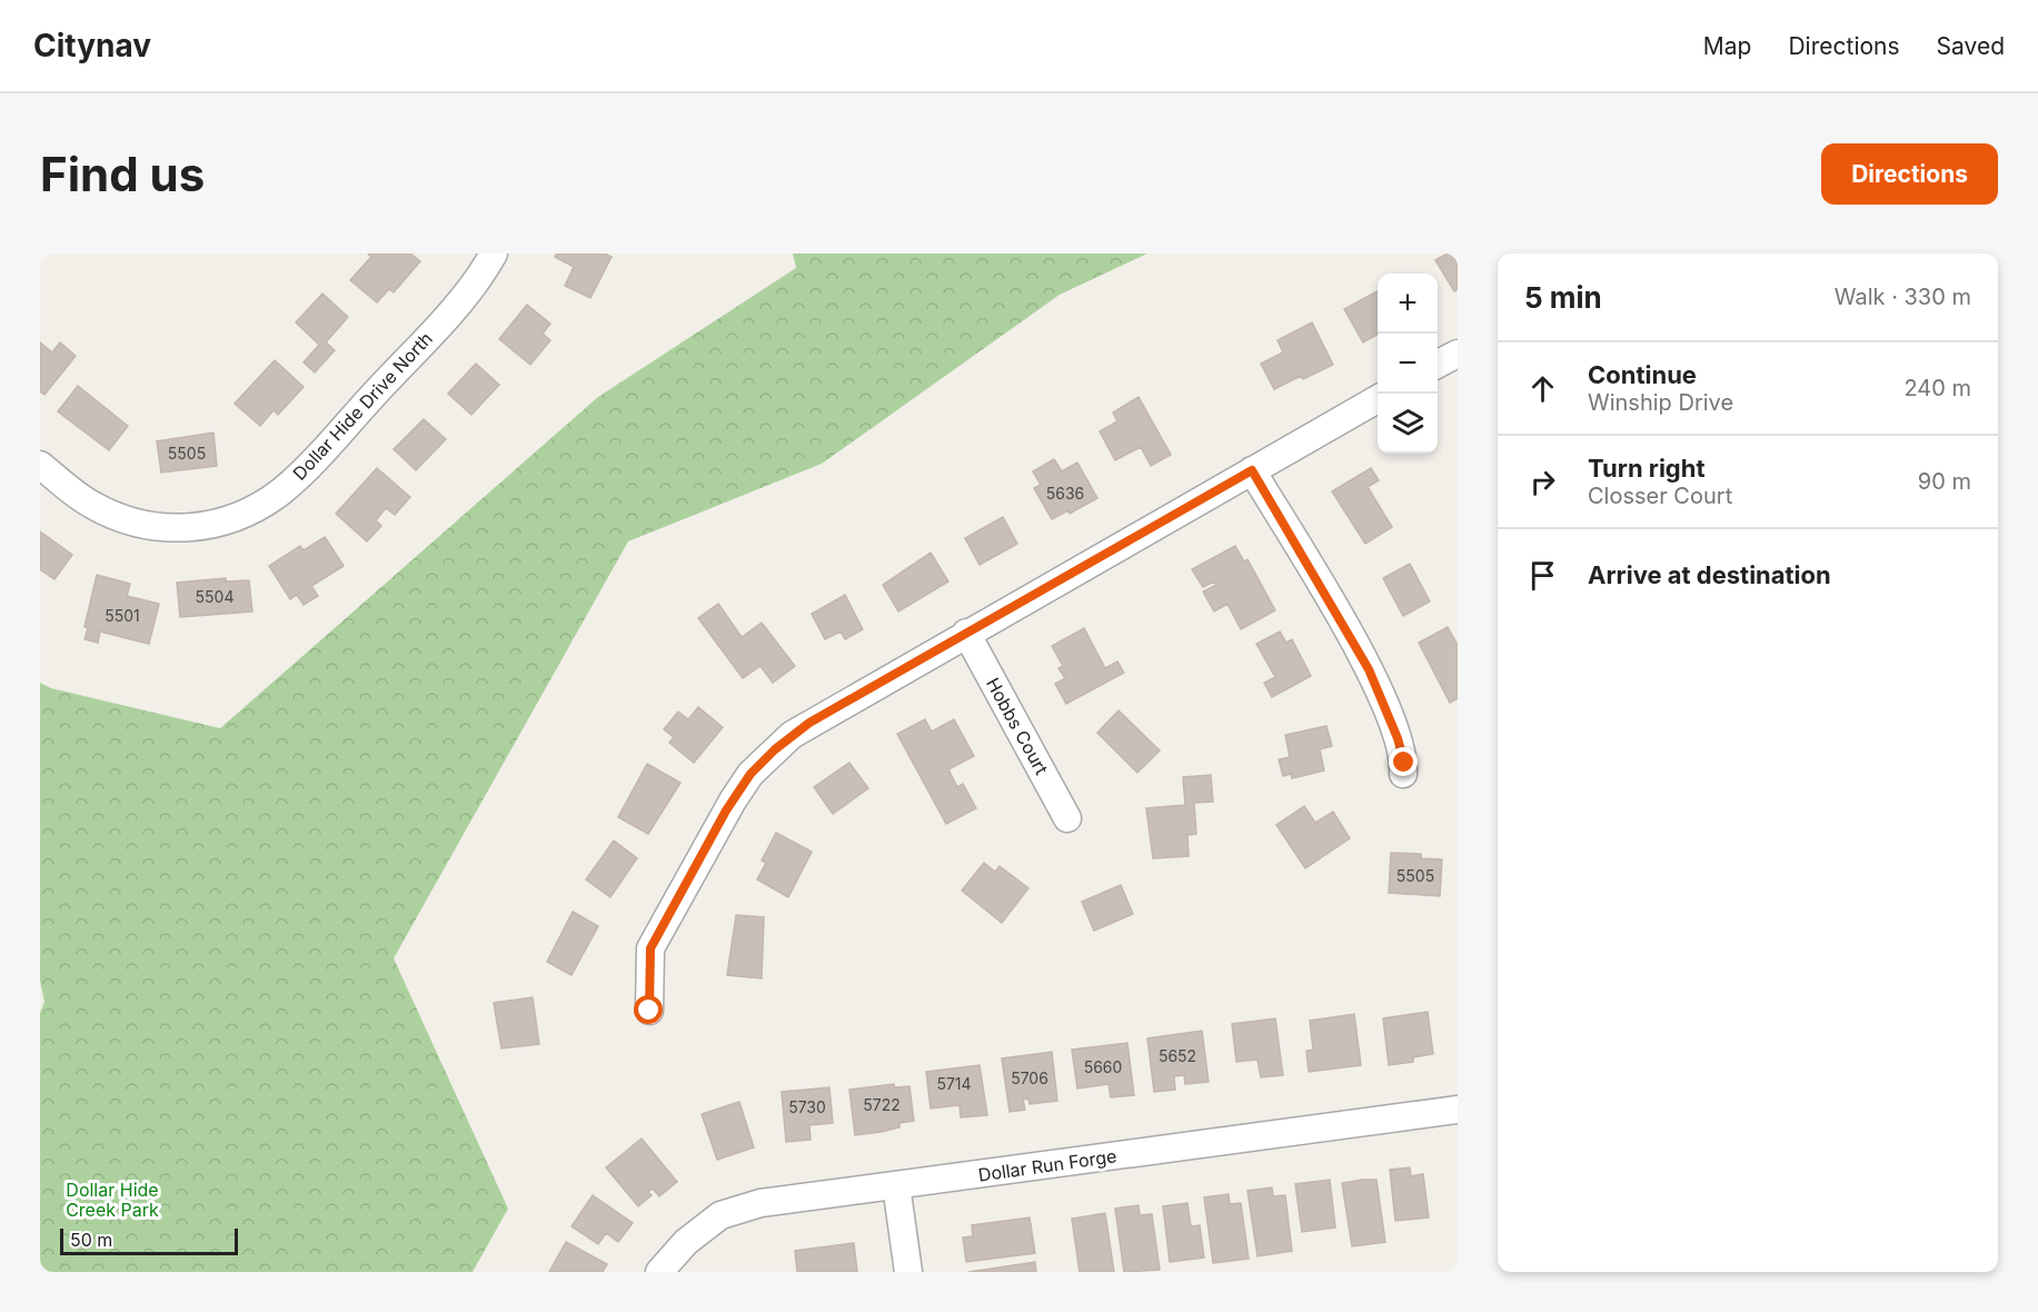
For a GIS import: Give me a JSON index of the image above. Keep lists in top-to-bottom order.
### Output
{
  "streets": {
    "street": ["Dollar Hide Drive North", "Hobbs Court", "Dollar Run Forge"]
  },
  "parks": ["Dollar Hide Creek Park"],
  "house_numbers": [
    "5505",
    "5636",
    "5504",
    "5501",
    "5505",
    "5652",
    "5660",
    "5706",
    "5714",
    "5722",
    "5730"
  ],
  "scale_bar": "50 m",
  "page": {
    "header": "Citynav",
    "nav": ["Map", "Directions", "Saved"],
    "buttons": "Directions",
    "title": "Find us",
    "heading": ["5 min", "Walk · 330 m"],
    "map_buttons": ["+", "−"],
    "list": [
      ["Continue", "Winship Drive", "240 m"],
      ["Turn right", "Closser Court", "90 m"],
      "Arrive at destination"
    ],
    "scale": "50 m"
  }
}
